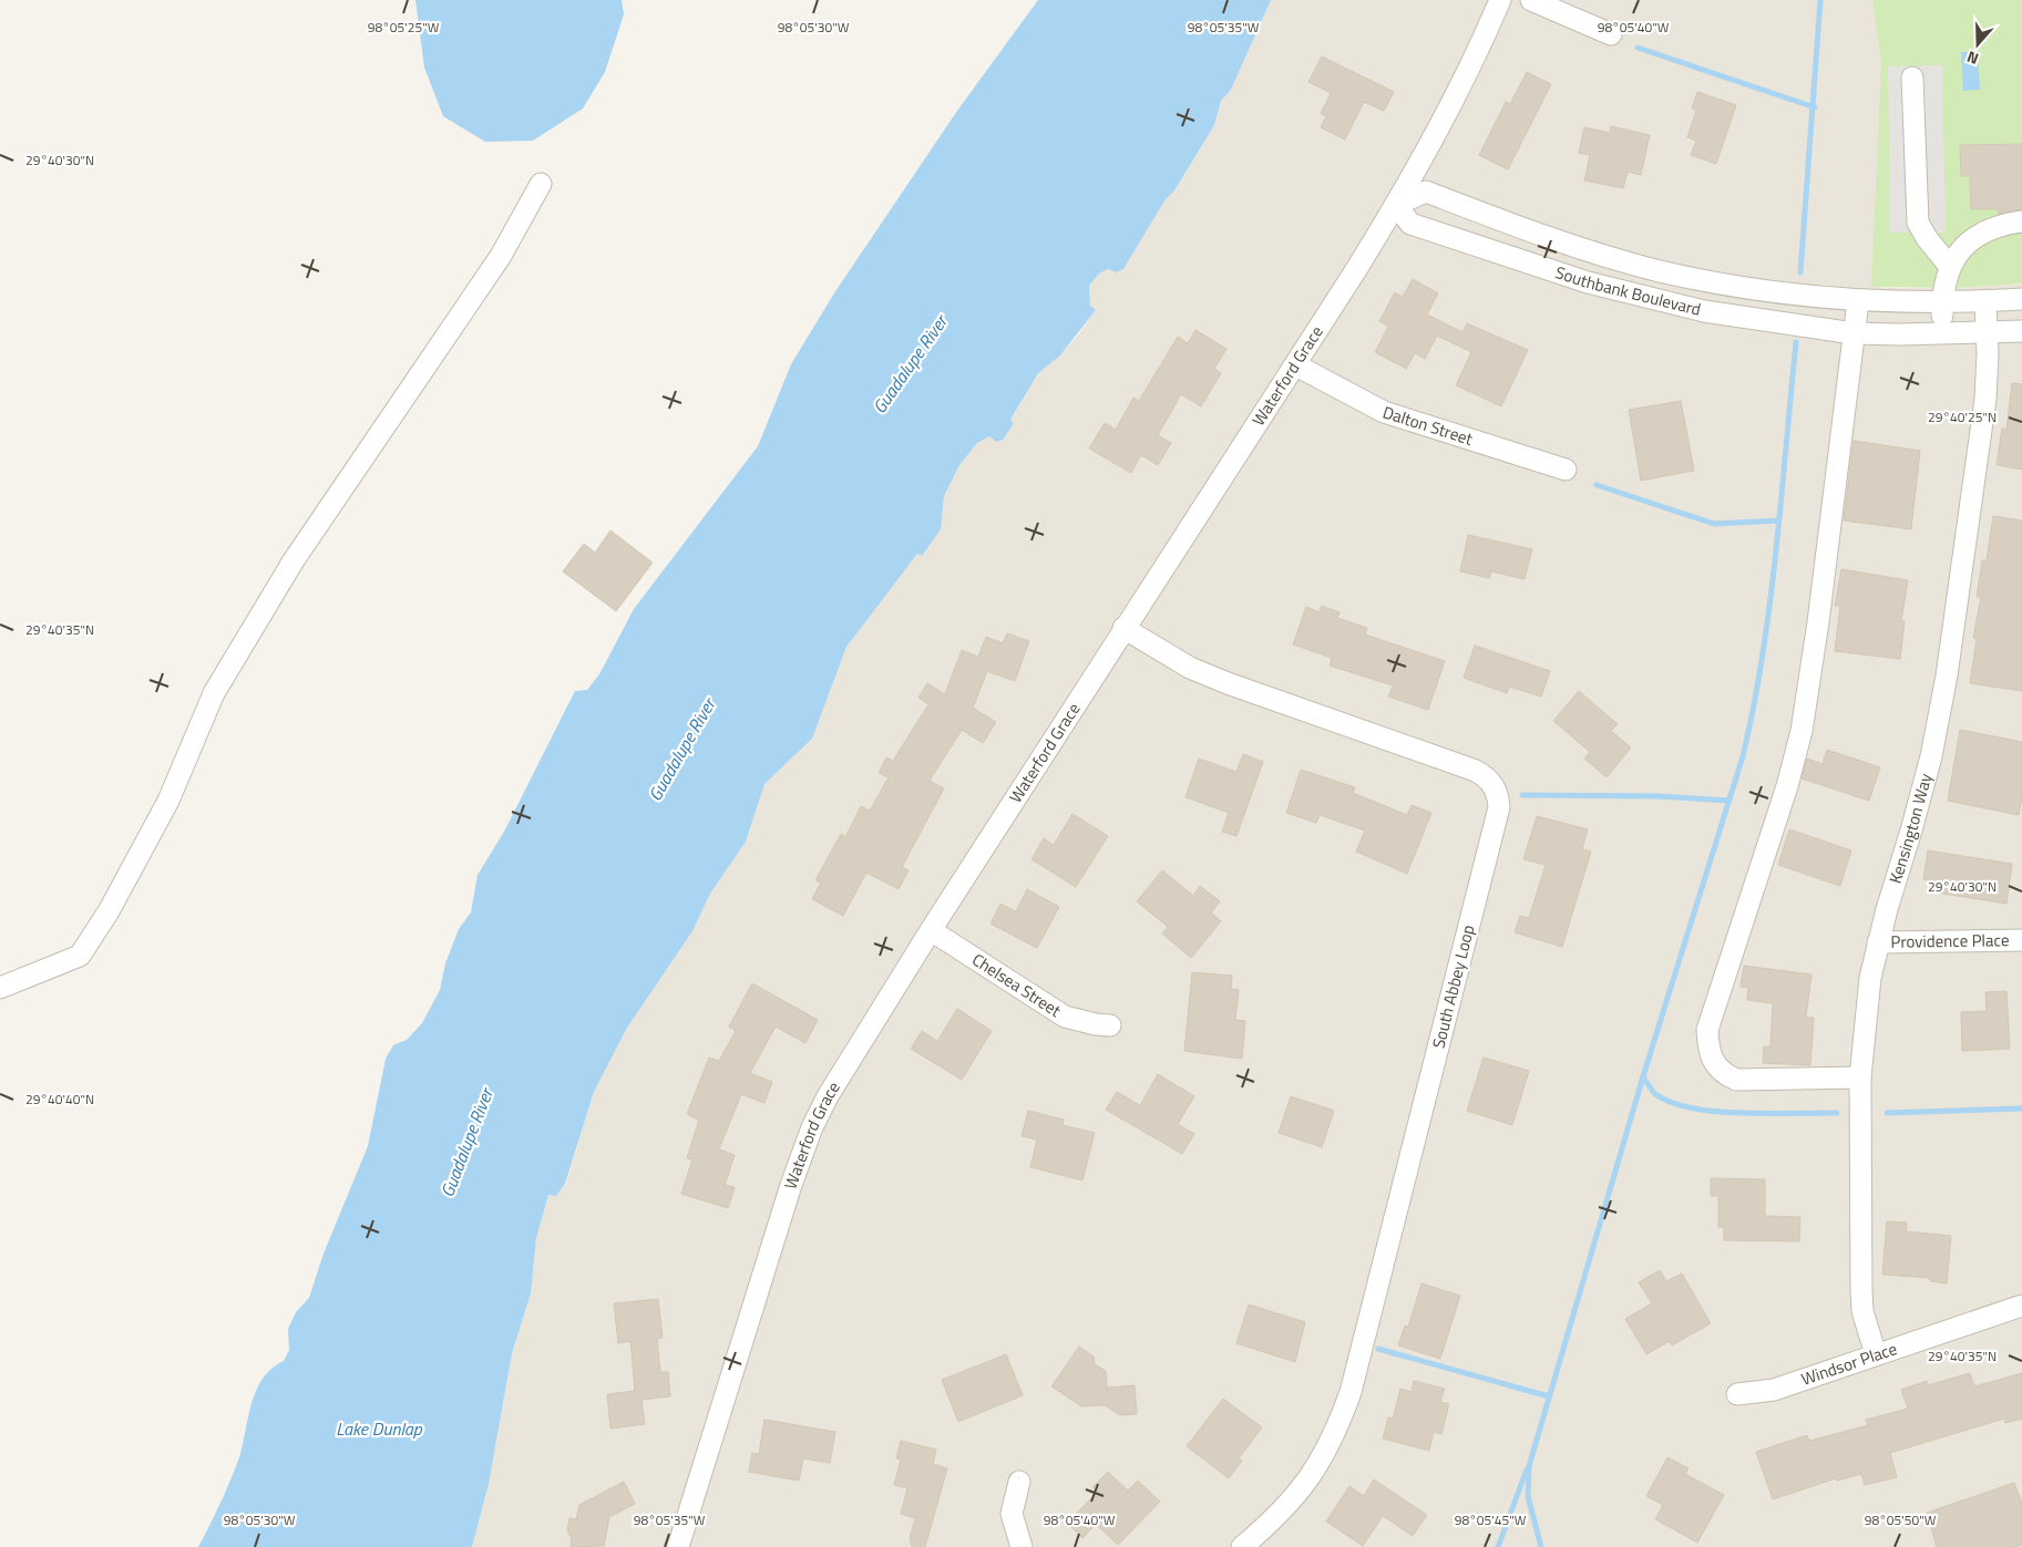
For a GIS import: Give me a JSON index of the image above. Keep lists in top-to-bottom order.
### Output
{
  "streets": {
    "street": [
      "Southbank Boulevard",
      "Waterford Grace",
      "Dalton Street",
      "Kensington Way",
      "Providence Place",
      "Chelsea Street",
      "South Abbey Loop",
      "Windsor Place"
    ]
  },
  "crossings": [
    ["Southbank Boulevard", "Waterford Grace"],
    ["Southbank Boulevard", "Kensington Way"],
    ["Waterford Grace", "Dalton Street"],
    ["Waterford Grace", "Chelsea Street"],
    ["Waterford Grace", "South Abbey Loop"],
    ["Kensington Way", "Providence Place"],
    ["Kensington Way", "Windsor Place"]
  ],
  "water": ["Guadalupe River", "Lake Dunlap"],
  "north": "bottom",
  "coordinates": [
    "98°05'30\"W",
    "98°05'35\"W",
    "98°05'40\"W",
    "98°05'25\"W",
    "29°40'30\"N",
    "29°40'25\"N",
    "29°40'35\"N",
    "29°40'40\"N",
    "98°05'45\"W",
    "98°05'50\"W"
  ]
}
